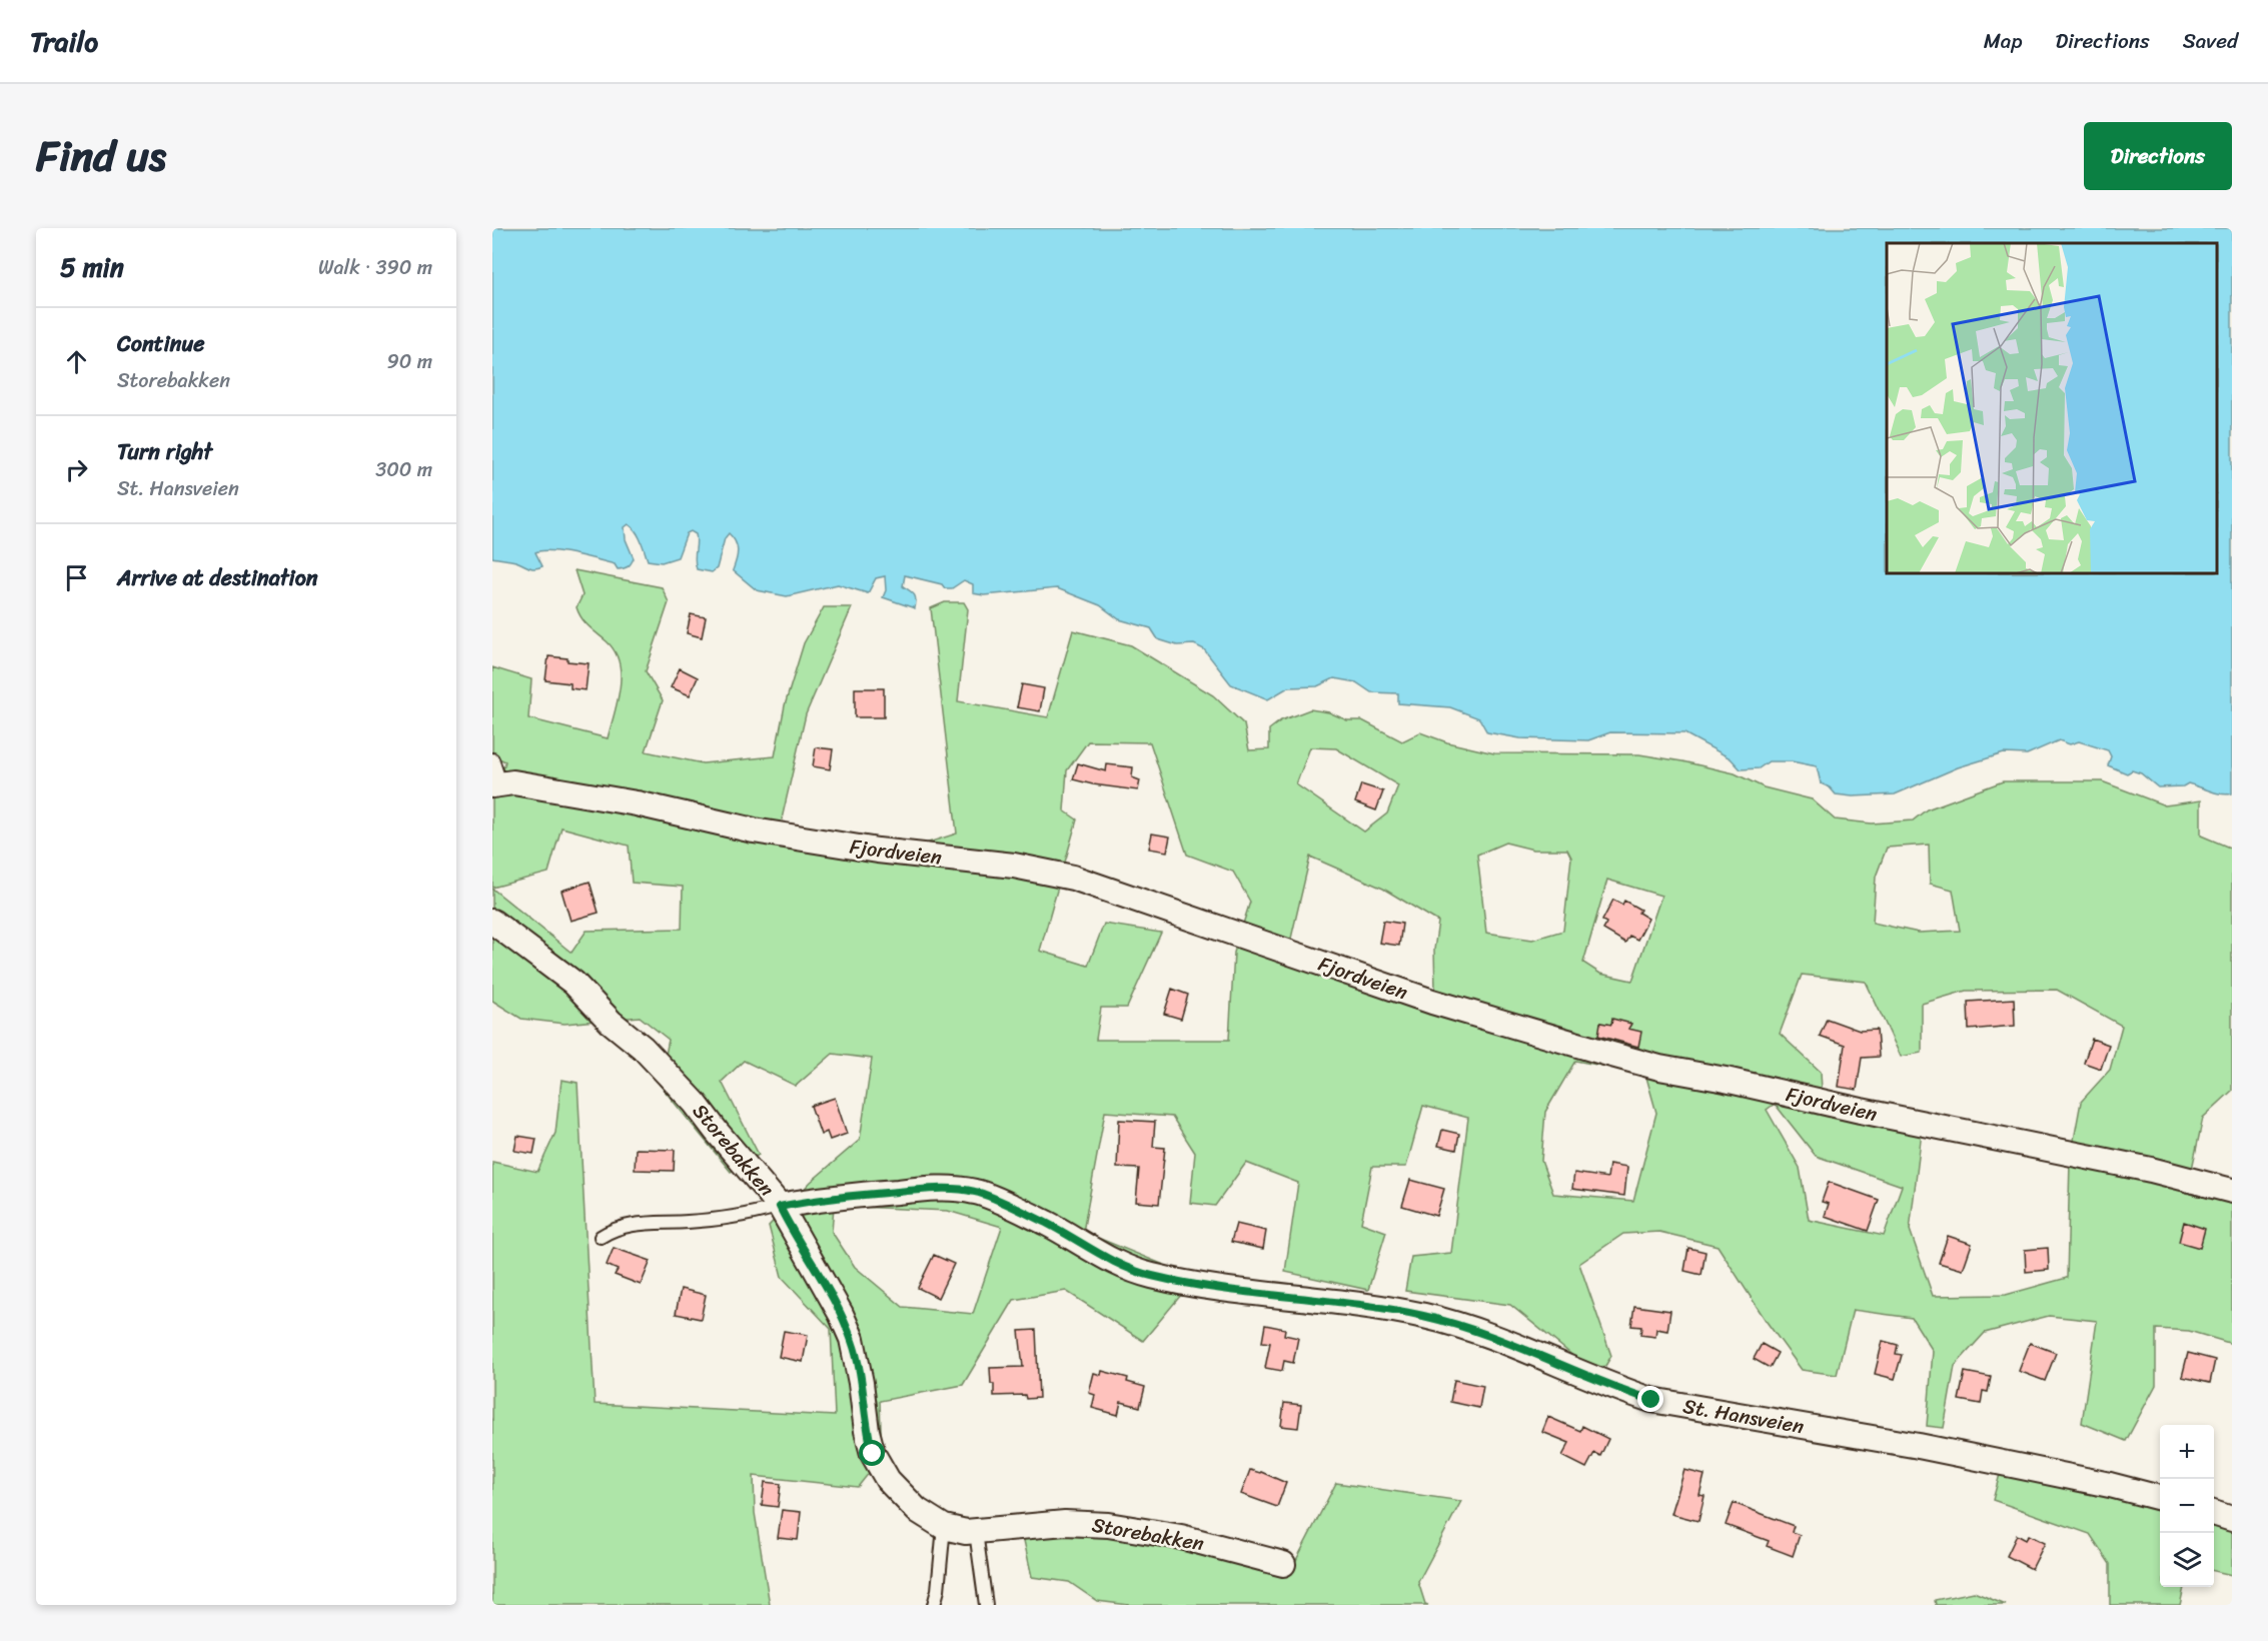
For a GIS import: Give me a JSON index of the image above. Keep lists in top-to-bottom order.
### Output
{
  "streets": {
    "street": ["Fjordveien", "Storebakken", "St. Hansveien"]
  },
  "crossings": [
    ["Storebakken", "St. Hansveien"]
  ],
  "page": {
    "header": "Trailo",
    "nav": ["Map", "Directions", "Saved"],
    "title": "Find us",
    "buttons": "Directions",
    "heading": ["5 min", "Walk · 390 m"],
    "list": [
      ["Continue", "Storebakken", "90 m"],
      ["Turn right", "St. Hansveien", "300 m"],
      "Arrive at destination"
    ],
    "map_buttons": ["+", "−"]
  }
}
